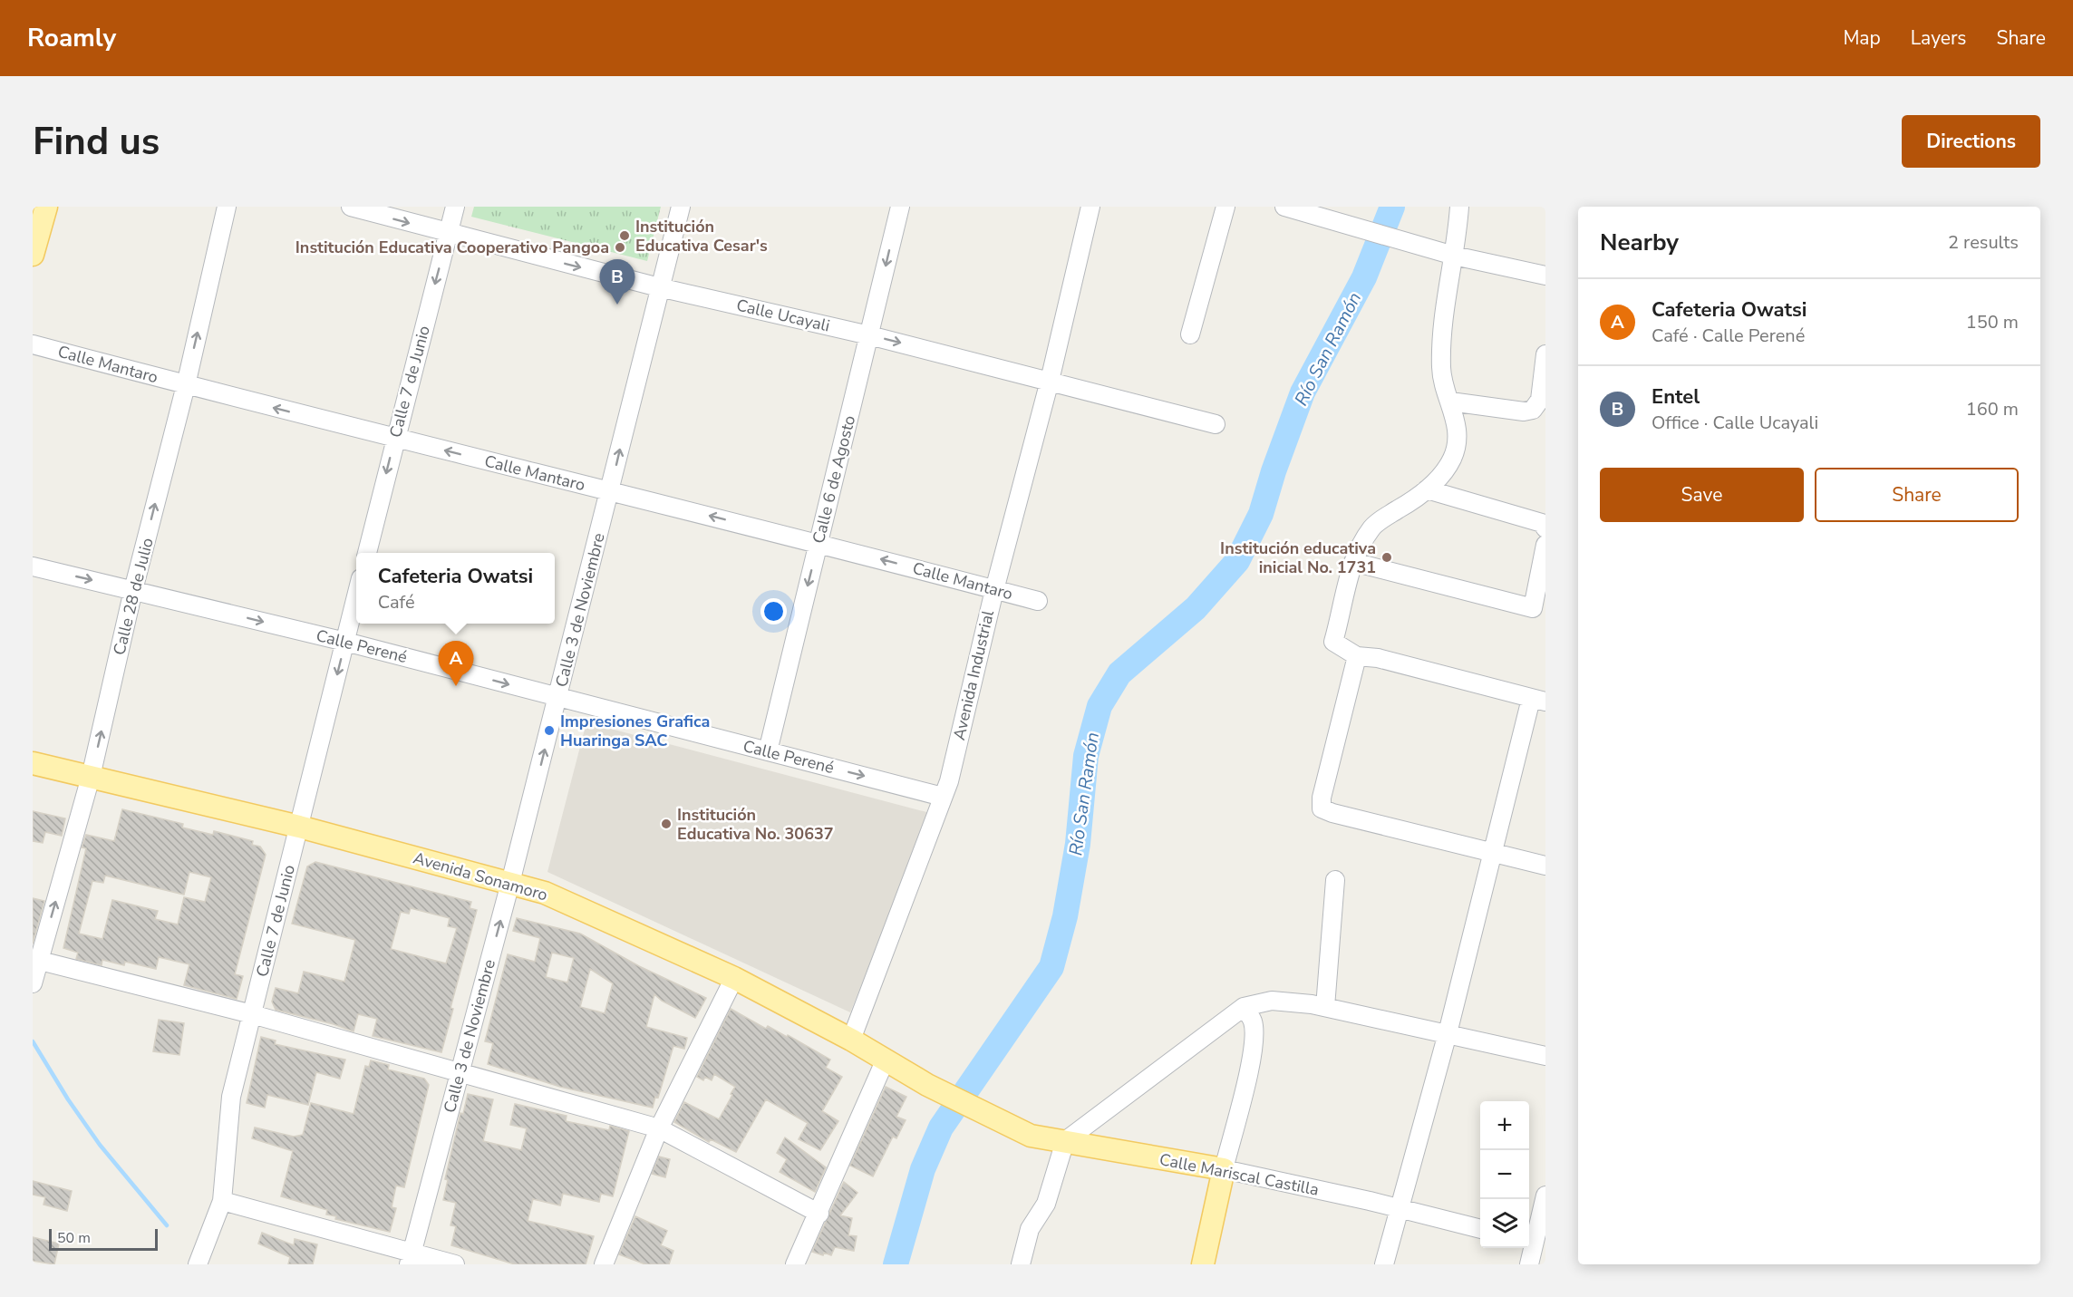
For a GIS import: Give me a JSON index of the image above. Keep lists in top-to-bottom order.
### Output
{
  "streets": {
    "main road": ["Avenida Sonamoro", "Calle Mariscal Castilla"],
    "street": [
      "Calle Ucayali",
      "Calle Mantaro",
      "Calle 7 de Junio",
      "Calle 6 de Agosto",
      "Calle 28 de Julio",
      "Calle 3 de Noviembre",
      "Calle Perené",
      "Avenida Industrial"
    ]
  },
  "crossings": [
    ["Calle Ucayali", "Calle 7 de Junio"],
    ["Calle Ucayali", "Calle 6 de Agosto"],
    ["Calle Ucayali", "Calle 3 de Noviembre"],
    ["Calle Ucayali", "Avenida Industrial"],
    ["Calle Mantaro", "Calle 7 de Junio"],
    ["Calle Mantaro", "Calle 6 de Agosto"],
    ["Calle Mantaro", "Calle 28 de Julio"],
    ["Calle Mantaro", "Calle 3 de Noviembre"],
    ["Calle Mantaro", "Avenida Industrial"],
    ["Calle 7 de Junio", "Calle Perené"],
    ["Calle 7 de Junio", "Avenida Sonamoro"],
    ["Calle 6 de Agosto", "Calle Perené"],
    ["Calle 28 de Julio", "Calle Perené"],
    ["Calle 28 de Julio", "Avenida Sonamoro"],
    ["Calle 3 de Noviembre", "Calle Perené"],
    ["Calle 3 de Noviembre", "Avenida Sonamoro"],
    ["Calle Perené", "Avenida Industrial"],
    ["Avenida Industrial", "Avenida Sonamoro"],
    ["Avenida Sonamoro", "Calle Mariscal Castilla"]
  ],
  "one_way": [
    "Calle Ucayali",
    "Calle Mantaro",
    "Calle 7 de Junio",
    "Calle 6 de Agosto",
    "Calle 28 de Julio",
    "Calle 3 de Noviembre",
    "Calle Perené"
  ],
  "water": ["Río San Ramón"],
  "places": [
    "Institución Educativa Cesar's",
    "Institución Educativa Cooperativo Pangoa",
    "Institución educativa inicial No. 1731",
    "Impresiones Grafica Huaringa SAC",
    "Institución Educativa No. 30637"
  ],
  "scale_bar": "50 m",
  "page": {
    "header": "Roamly",
    "nav": ["Map", "Layers", "Share"],
    "buttons": [
      "Directions",
      ["Save", "Share"]
    ],
    "title": "Find us",
    "heading": ["Nearby", "2 results"],
    "pins": ["B", "A"],
    "list": [
      {
        "mark": "A",
        "name": "Cafeteria Owatsi",
        "note": "Café · Calle Perené",
        "value": "150 m"
      },
      {
        "mark": "B",
        "name": "Entel",
        "note": "Office · Calle Ucayali",
        "value": "160 m"
      }
    ],
    "popup": ["Cafeteria Owatsi", "Café"],
    "map_buttons": ["+", "−"],
    "scale": "50 m"
  }
}
